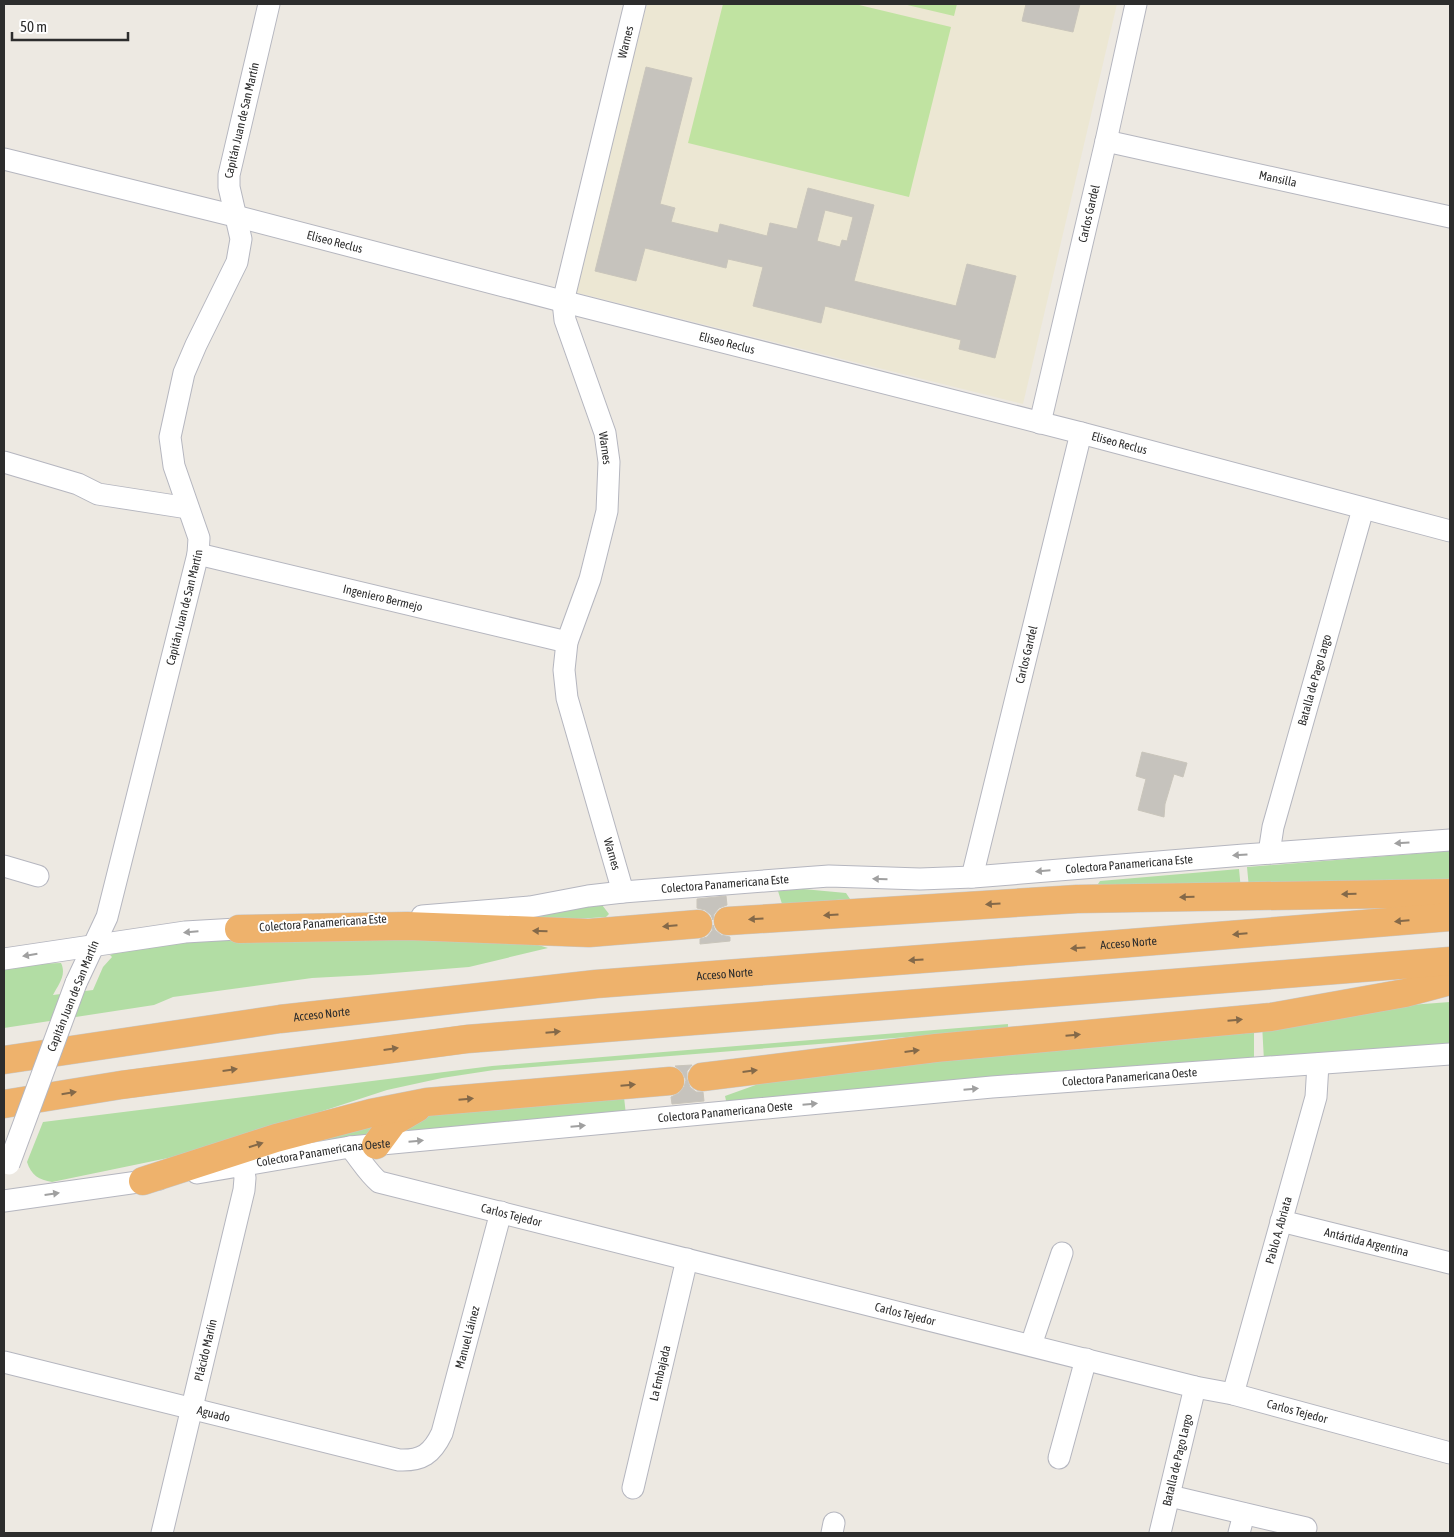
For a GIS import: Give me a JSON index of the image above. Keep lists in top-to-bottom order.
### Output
{
  "streets": {
    "highway": ["Acceso Norte"],
    "street": [
      "Warnes",
      "Capitán Juan de San Martín",
      "Mansilla",
      "Carlos Gardel",
      "Eliseo Reclus",
      "Ingeniero Bermejo",
      "Batalla de Pago Largo",
      "Colectora Panamericana Este",
      "Colectora Panamericana Oeste",
      "Carlos Tejedor",
      "Pablo A. Abriata",
      "Antártida Argentina",
      "Manuel Láinez",
      "Plácido Maríin",
      "La Embajada",
      "Aguado"
    ]
  },
  "crossings": [
    ["Warnes", "Eliseo Reclus"],
    ["Warnes", "Ingeniero Bermejo"],
    ["Warnes", "Colectora Panamericana Este"],
    ["Capitán Juan de San Martín", "Eliseo Reclus"],
    ["Capitán Juan de San Martín", "Ingeniero Bermejo"],
    ["Capitán Juan de San Martín", "Colectora Panamericana Este"],
    ["Mansilla", "Carlos Gardel"],
    ["Carlos Gardel", "Eliseo Reclus"],
    ["Carlos Gardel", "Colectora Panamericana Este"],
    ["Eliseo Reclus", "Batalla de Pago Largo"],
    ["Batalla de Pago Largo", "Colectora Panamericana Este"],
    ["Batalla de Pago Largo", "Carlos Tejedor"],
    ["Colectora Panamericana Oeste", "Carlos Tejedor"],
    ["Colectora Panamericana Oeste", "Pablo A. Abriata"],
    ["Colectora Panamericana Oeste", "Plácido Maríin"],
    ["Carlos Tejedor", "Pablo A. Abriata"],
    ["Carlos Tejedor", "Manuel Láinez"],
    ["Carlos Tejedor", "La Embajada"],
    ["Pablo A. Abriata", "Antártida Argentina"],
    ["Manuel Láinez", "Aguado"],
    ["Plácido Maríin", "Aguado"]
  ],
  "one_way": ["Colectora Panamericana Este", "Colectora Panamericana Oeste"],
  "scale_bar": "50 m"
}
